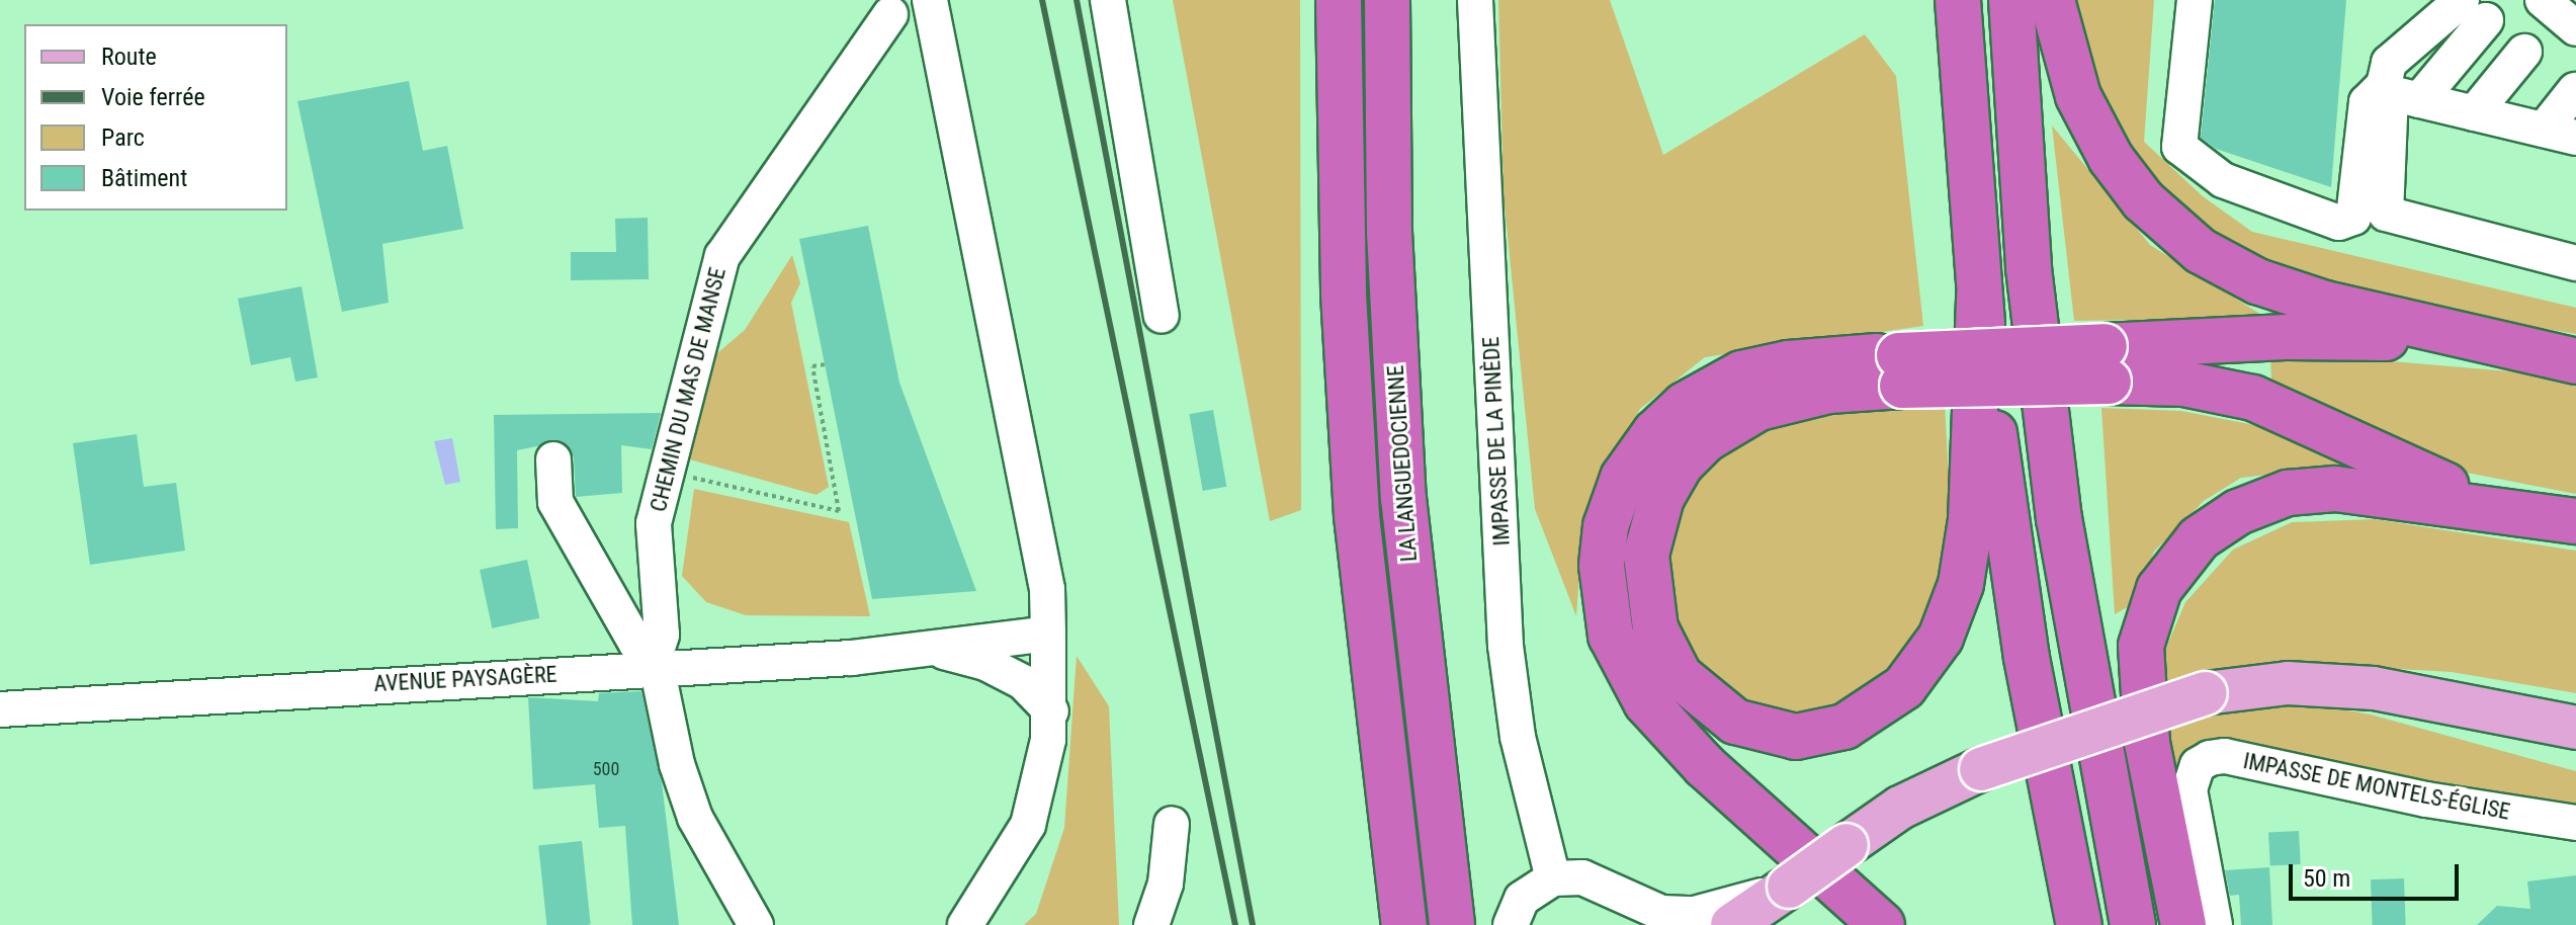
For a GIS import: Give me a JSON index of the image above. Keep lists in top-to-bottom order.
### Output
{
  "streets": {
    "highway": ["LA LANGUEDOCIENNE"],
    "street": [
      "CHEMIN DU MAS DE MANSE",
      "IMPASSE DE LA PINÈDE",
      "AVENUE PAYSAGÈRE",
      "IMPASSE DE MONTELS-ÉGLISE"
    ]
  },
  "crossings": [
    ["CHEMIN DU MAS DE MANSE", "AVENUE PAYSAGÈRE"]
  ],
  "house_numbers": ["500"],
  "legend": [
    "Route",
    "Voie ferrée",
    "Parc",
    "Bâtiment"
  ],
  "scale_bar": "50 m"
}
